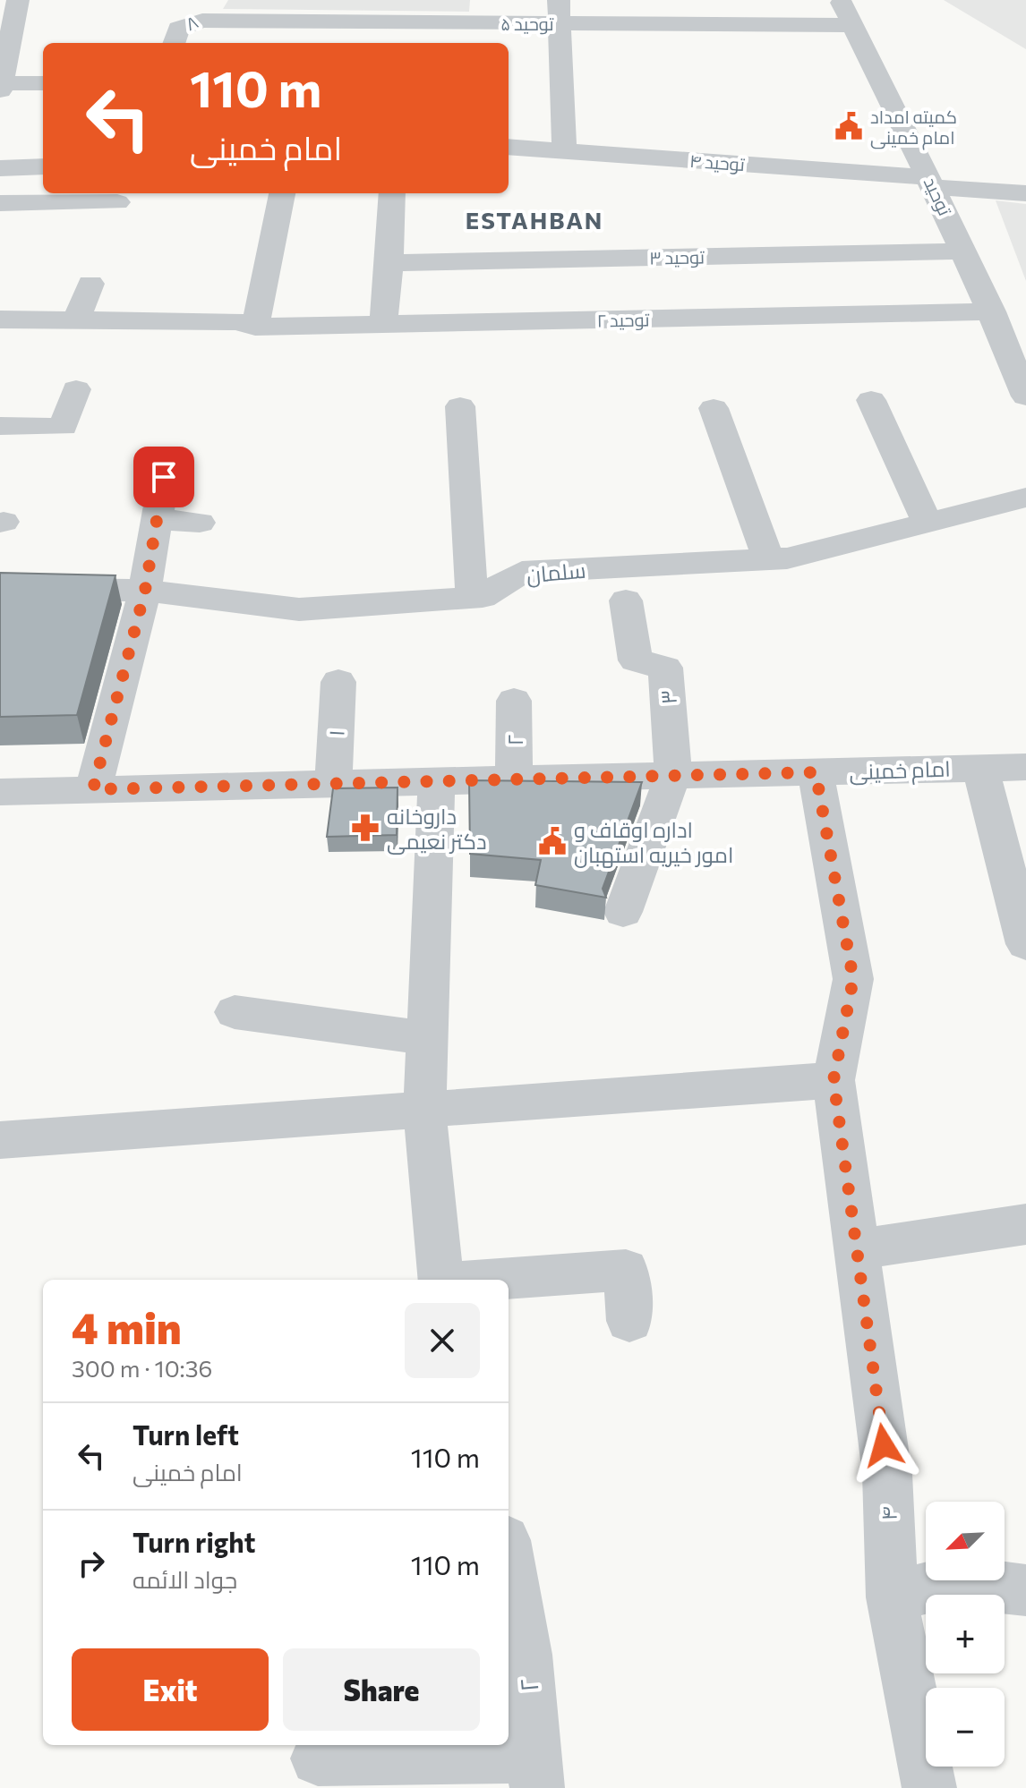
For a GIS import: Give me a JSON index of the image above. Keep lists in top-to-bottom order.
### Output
{
  "streets": {
    "street": [
      "۸",
      "توحید ۵",
      "توحید ۴",
      "توحید",
      "توحید ۳",
      "توحید ۲",
      "سلمان",
      "۳",
      "۱",
      "۲",
      "امام خمینی",
      "۴"
    ]
  },
  "crossings": [
    ["۸", "توحید ۵"],
    ["توحید ۵", "توحید"],
    ["توحید ۴", "توحید"],
    ["توحید", "توحید ۳"],
    ["توحید", "توحید ۲"],
    ["۳", "امام خمینی"],
    ["۱", "امام خمینی"],
    ["۲", "امام خمینی"],
    ["امام خمینی", "۴"]
  ],
  "districts": ["ESTAHBAN"],
  "places": {
    "public building": ["کمیته امداد امام خمینی", "اداره اوقاف و امور خیریه استهبان"],
    "pharmacy": ["داروخانه دکتر نعیمی"]
  },
  "north": "bottom left",
  "page": {
    "turn": ["110 m", "امام خمینی"],
    "heading": ["4 min", "300 m · 10:36"],
    "list": [
      {
        "name": "Turn left",
        "note": "امام خمینی",
        "value": "110 m"
      },
      {
        "name": "Turn right",
        "note": "جواد الائمه",
        "value": "110 m"
      }
    ],
    "map_buttons": ["+", "−"],
    "buttons": ["Exit", "Share"]
  }
}
